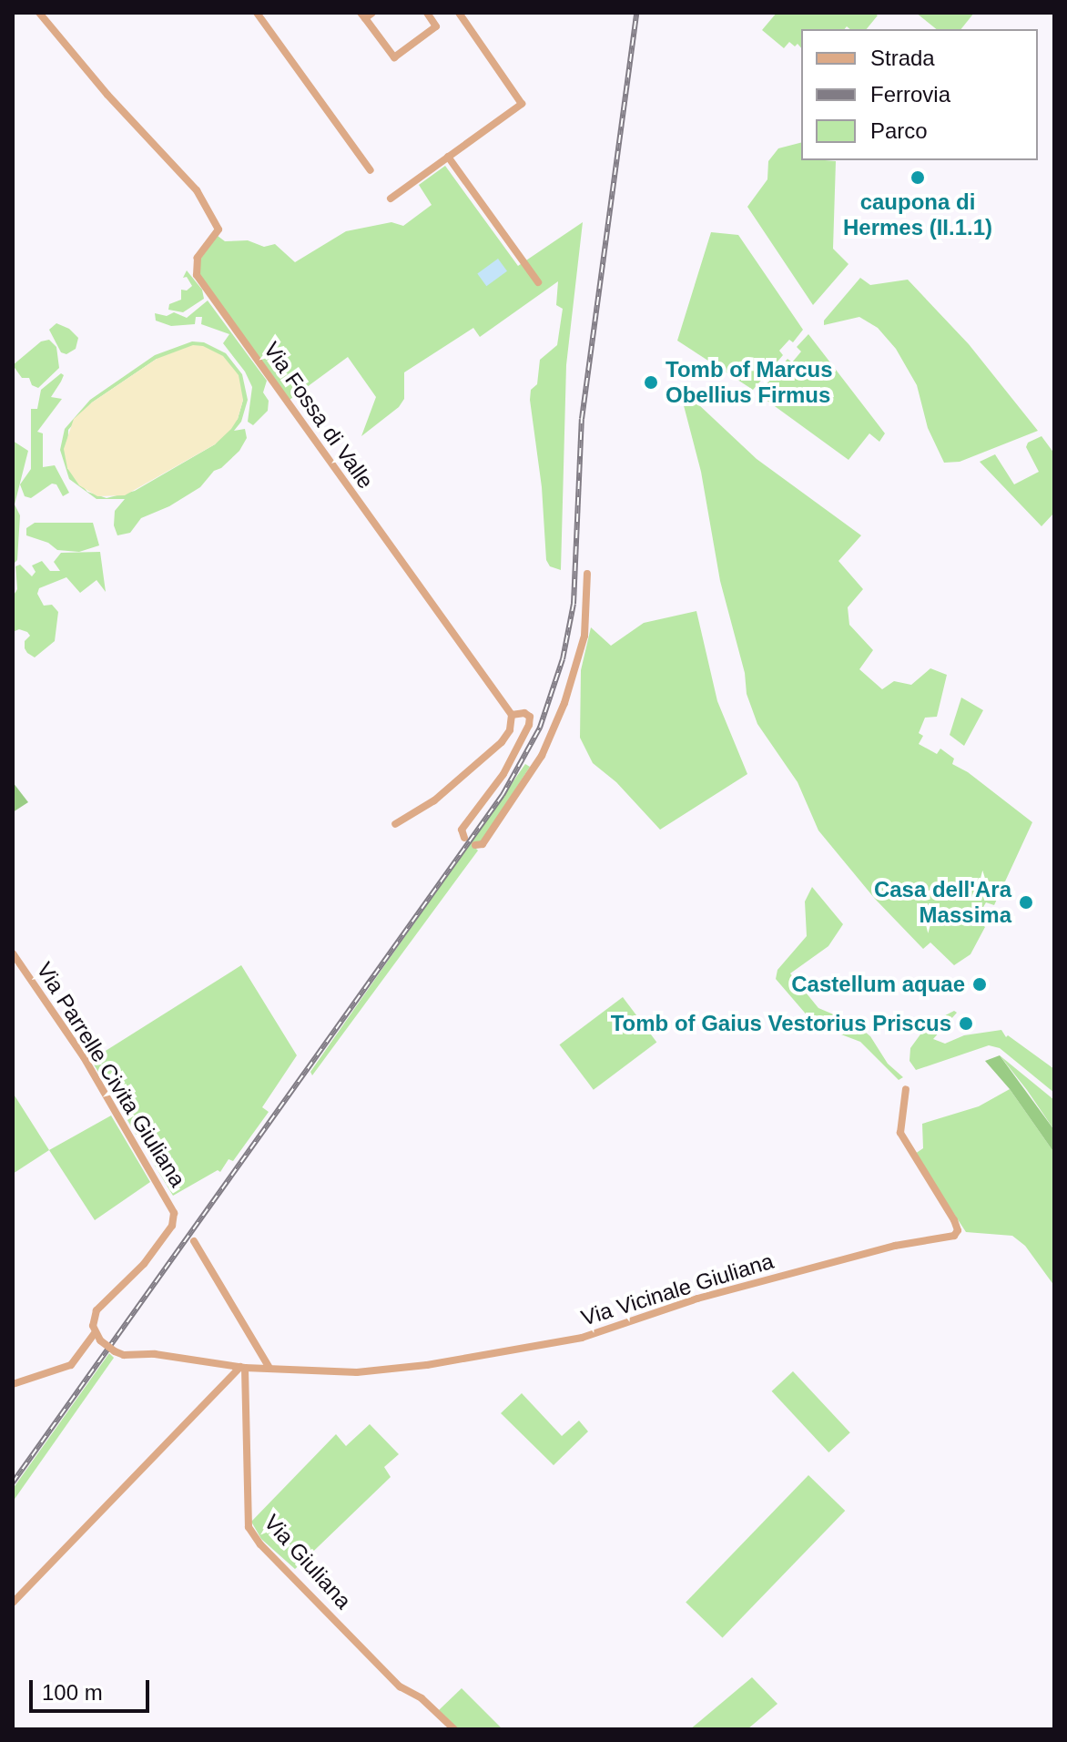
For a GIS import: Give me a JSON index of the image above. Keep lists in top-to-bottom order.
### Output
{
  "streets": {
    "street": [
      "Via Fossa di Valle",
      "Via Parrelle Civita Giuliana",
      "Via Vicinale Giuliana",
      "Via Giuliana"
    ]
  },
  "crossings": [
    ["Via Vicinale Giuliana", "Via Giuliana"]
  ],
  "places": [
    "caupona di Hermes (II.1.1)",
    "Tomb of Marcus Obellius Firmus",
    "Casa dell'Ara Massima",
    "Castellum aquae",
    "Tomb of Gaius Vestorius Priscus"
  ],
  "legend": ["Strada", "Ferrovia", "Parco"],
  "scale_bar": "100 m"
}
